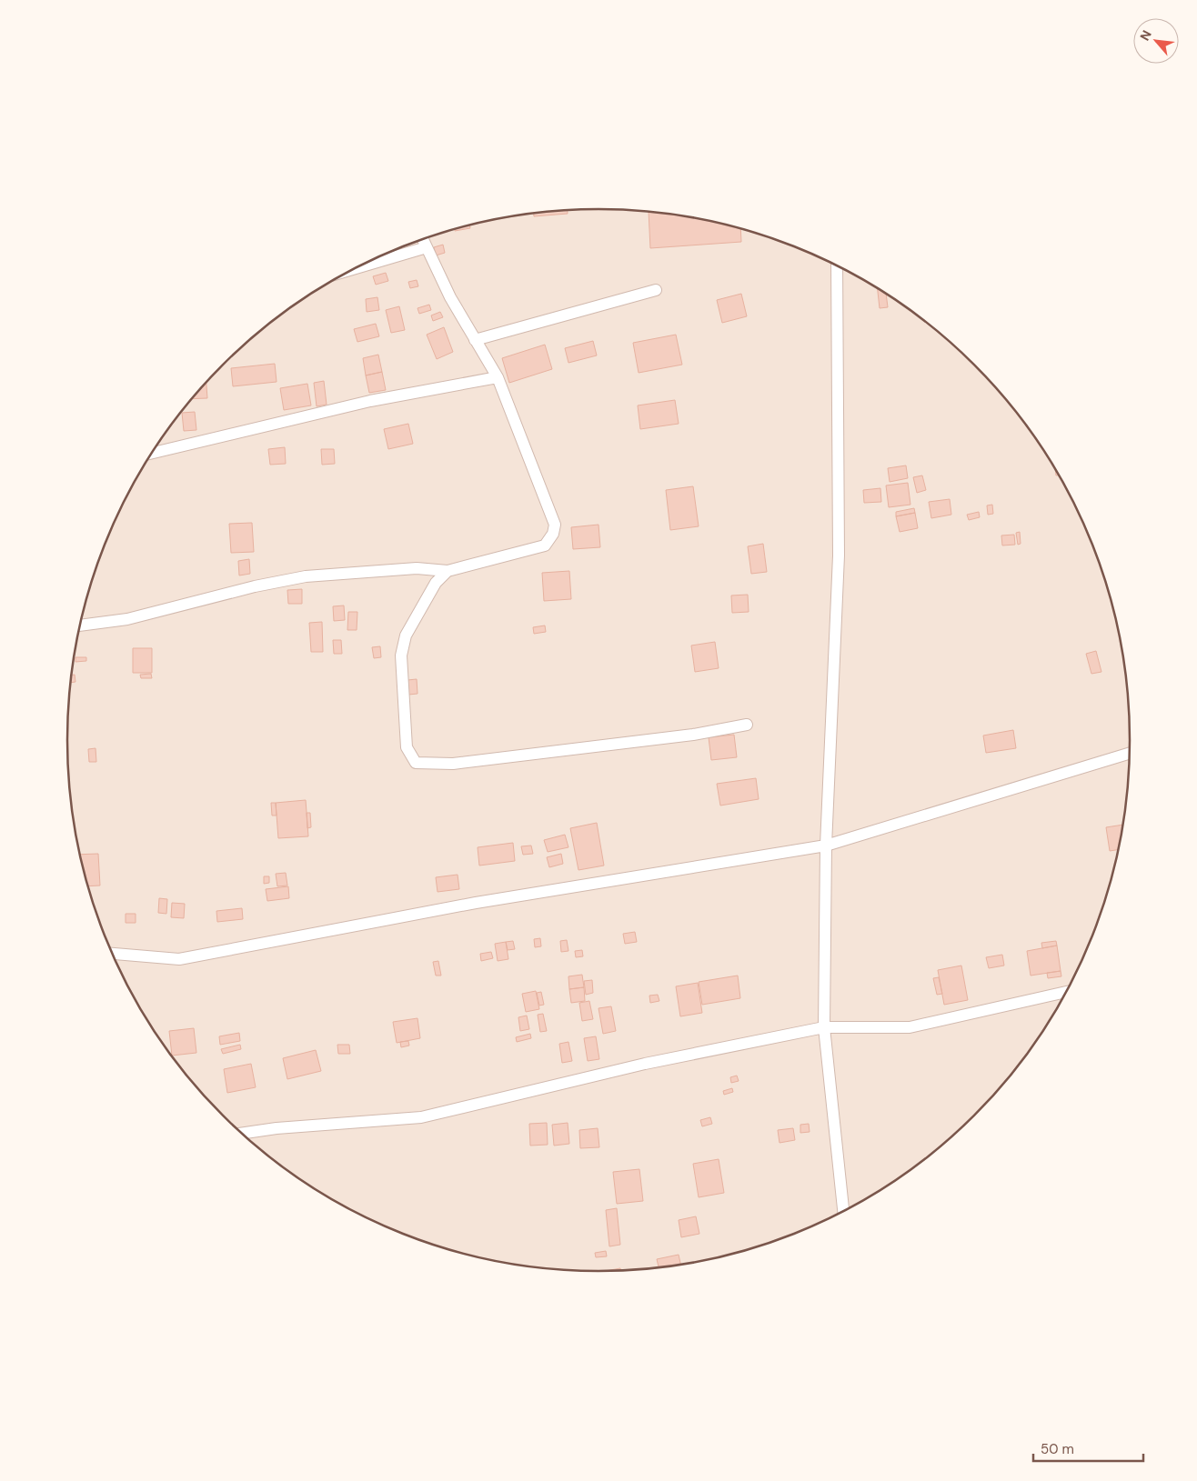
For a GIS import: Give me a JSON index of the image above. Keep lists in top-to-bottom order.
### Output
{
  "scale_bar": "50 m",
  "north": "top left"
}
